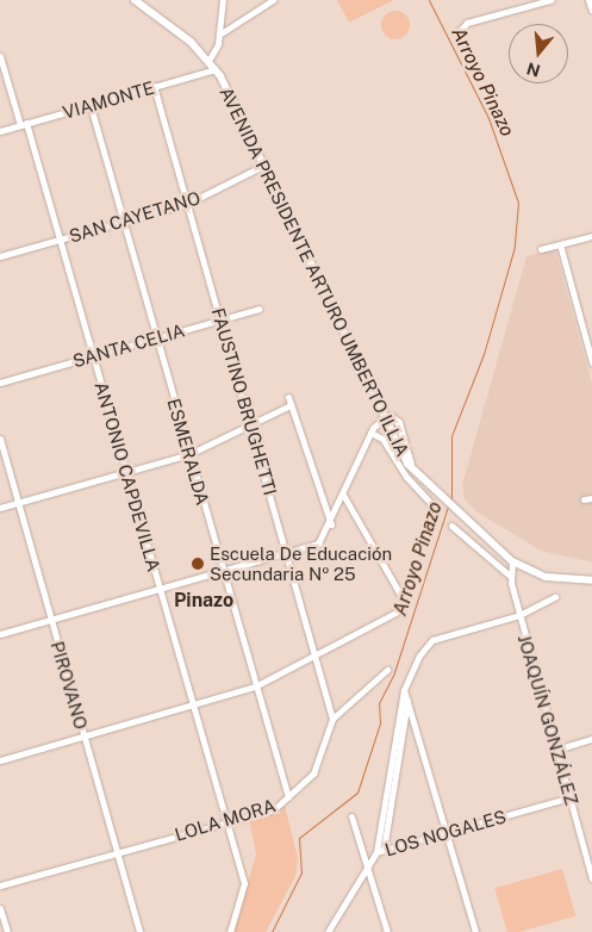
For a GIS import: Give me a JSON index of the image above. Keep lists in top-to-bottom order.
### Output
{
  "streets": {
    "main road": ["AVENIDA PRESIDENTE ARTURO UMBERTO ILLIA"],
    "street": [
      "VIAMONTE",
      "SAN CAYETANO",
      "SANTA CELIA",
      "FAUSTINO BRUGHETTI",
      "ESMERALDA",
      "ANTONIO CAPDEVILLA",
      "PIROVANO",
      "JOAQUÍN GONZÁLEZ",
      "LOLA MORA",
      "LOS NOGALES"
    ]
  },
  "crossings": [
    ["VIAMONTE", "AVENIDA PRESIDENTE ARTURO UMBERTO ILLIA"],
    ["VIAMONTE", "FAUSTINO BRUGHETTI"],
    ["VIAMONTE", "ESMERALDA"],
    ["VIAMONTE", "ANTONIO CAPDEVILLA"],
    ["SAN CAYETANO", "AVENIDA PRESIDENTE ARTURO UMBERTO ILLIA"],
    ["SAN CAYETANO", "FAUSTINO BRUGHETTI"],
    ["SAN CAYETANO", "ESMERALDA"],
    ["SAN CAYETANO", "ANTONIO CAPDEVILLA"],
    ["AVENIDA PRESIDENTE ARTURO UMBERTO ILLIA", "JOAQUÍN GONZÁLEZ"],
    ["SANTA CELIA", "FAUSTINO BRUGHETTI"],
    ["SANTA CELIA", "ESMERALDA"],
    ["SANTA CELIA", "ANTONIO CAPDEVILLA"],
    ["FAUSTINO BRUGHETTI", "LOLA MORA"],
    ["ESMERALDA", "LOLA MORA"],
    ["ANTONIO CAPDEVILLA", "LOLA MORA"],
    ["PIROVANO", "LOLA MORA"],
    ["JOAQUÍN GONZÁLEZ", "LOS NOGALES"]
  ],
  "districts": ["Pinazo"],
  "water": ["Arroyo Pinazo"],
  "places": ["Escuela De Educación Secundaria Nº 25"],
  "north": "bottom"
}
